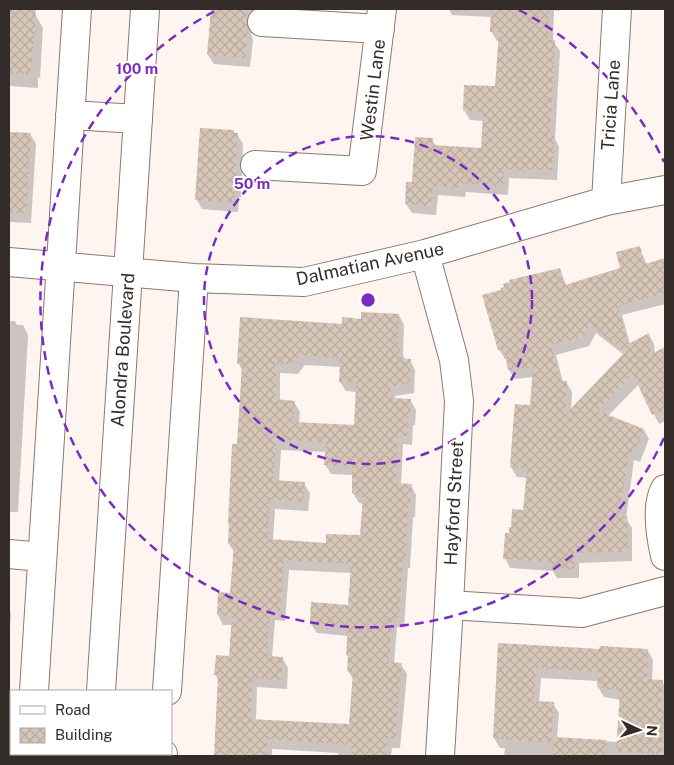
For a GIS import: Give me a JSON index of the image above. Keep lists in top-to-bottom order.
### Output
{
  "streets": {
    "street": [
      "Westin Lane",
      "Tricia Lane",
      "Dalmatian Avenue",
      "Alondra Boulevard",
      "Hayford Street"
    ]
  },
  "crossings": [
    ["Tricia Lane", "Dalmatian Avenue"],
    ["Dalmatian Avenue", "Alondra Boulevard"],
    ["Dalmatian Avenue", "Hayford Street"]
  ],
  "legend": ["Road", "Building"],
  "north": "right",
  "rings": ["100 m", "50 m"]
}
